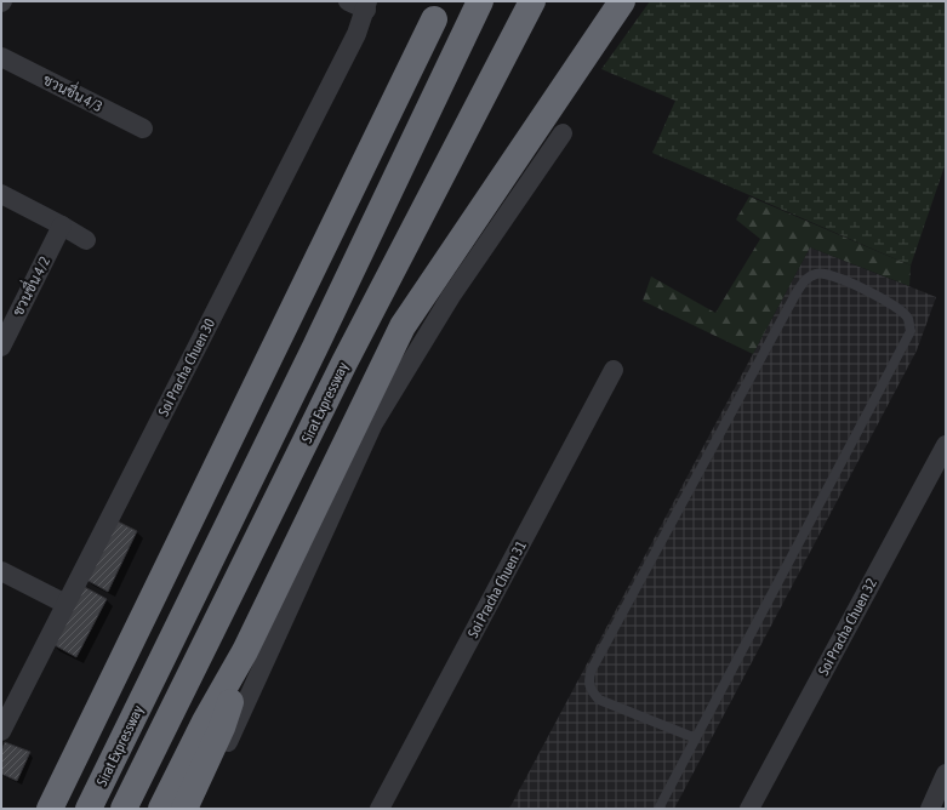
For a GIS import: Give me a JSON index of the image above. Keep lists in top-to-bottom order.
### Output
{
  "streets": {
    "highway": ["Sirat Expressway"],
    "street": [
      "ชวนชื่น 4/3",
      "ชวนชื่น 4/2",
      "Soi Pracha Chuen 30",
      "Soi Pracha Chuen 31",
      "Soi Pracha Chuen 32"
    ]
  }
}
